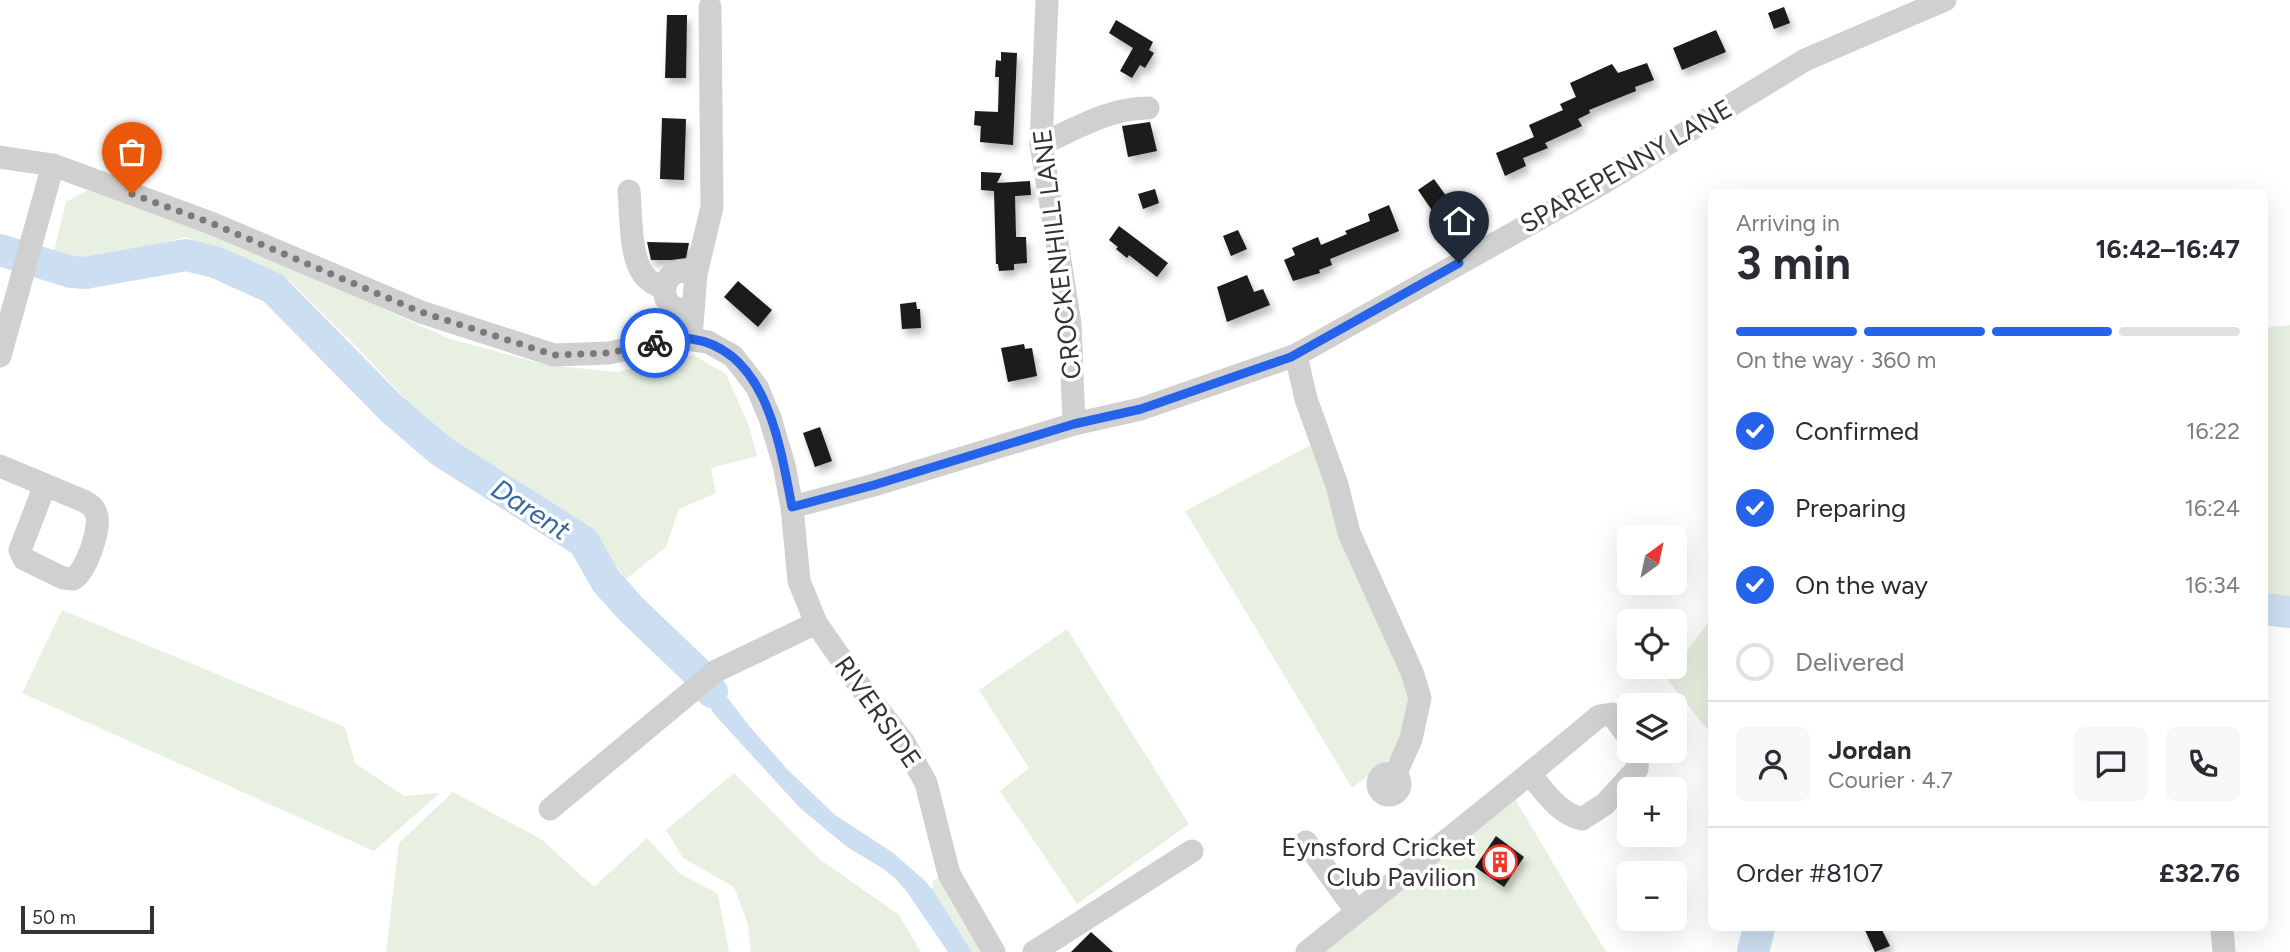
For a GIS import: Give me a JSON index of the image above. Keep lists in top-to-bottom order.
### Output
{
  "streets": {
    "street": ["SPAREPENNY LANE", "CROCKENHILL LANE", "RIVERSIDE"]
  },
  "crossings": [
    ["SPAREPENNY LANE", "CROCKENHILL LANE"],
    ["SPAREPENNY LANE", "RIVERSIDE"]
  ],
  "water": ["Darent"],
  "places": {
    "building": ["Eynsford Cricket Club Pavilion"]
  },
  "scale_bar": "50 m",
  "north": "top right",
  "page": {
    "heading": ["3 min", "Arriving in", "16:42–16:47"],
    "panel": [
      "Jordan",
      "Courier · 4.7",
      "Order #8107",
      "£32.76"
    ],
    "bar": "On the way · 360 m",
    "list": [
      ["Confirmed", "16:22"],
      ["Preparing", "16:24"],
      ["On the way", "16:34"],
      "Delivered"
    ],
    "map_buttons": ["+", "−"],
    "scale": "50 m"
  }
}
